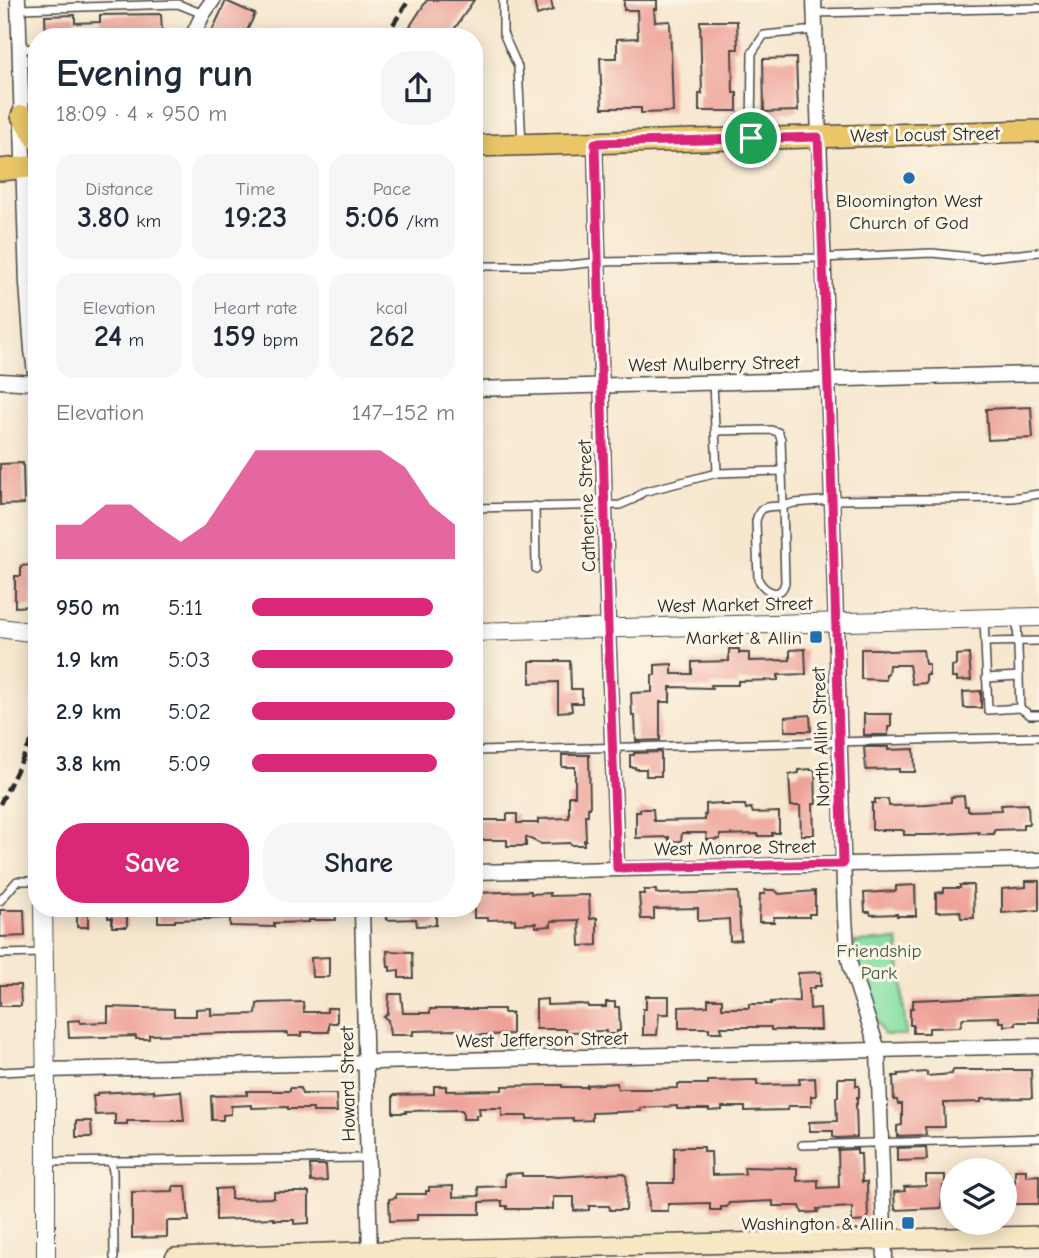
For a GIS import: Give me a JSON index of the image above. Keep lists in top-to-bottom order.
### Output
{
  "streets": {
    "main road": ["West Locust Street"],
    "street": [
      "West Mulberry Street",
      "Catherine Street",
      "West Market Street",
      "North Allin Street",
      "West Monroe Street",
      "West Jefferson Street",
      "Howard Street"
    ]
  },
  "crossings": [
    ["West Locust Street", "Catherine Street"],
    ["West Locust Street", "North Allin Street"],
    ["West Mulberry Street", "Catherine Street"],
    ["West Mulberry Street", "North Allin Street"],
    ["Catherine Street", "West Market Street"],
    ["Catherine Street", "West Monroe Street"],
    ["West Market Street", "North Allin Street"],
    ["North Allin Street", "West Monroe Street"],
    ["North Allin Street", "West Jefferson Street"],
    ["West Jefferson Street", "Howard Street"]
  ],
  "parks": ["Friendship Park"],
  "places": {
    "other": ["Bloomington West Church of God"],
    "transit": ["Market & Allin", "Washington & Allin"]
  },
  "page": {
    "heading": ["Evening run", "18:09 · 4 × 950 m"],
    "stats": [
      ["Distance", "3.80 km"],
      ["Time", "19:23"],
      ["Pace", "5:06 /km"],
      ["Elevation", "24 m"],
      ["Heart rate", "159 bpm"],
      ["kcal", "262"]
    ],
    "chart": ["Elevation", "147–152 m"],
    "list": [
      {
        "name": "950 m",
        "note": "5:11"
      },
      {
        "name": "1.9 km",
        "note": "5:03"
      },
      {
        "name": "2.9 km",
        "note": "5:02"
      },
      {
        "name": "3.8 km",
        "note": "5:09"
      }
    ],
    "buttons": ["Save", "Share"]
  }
}
